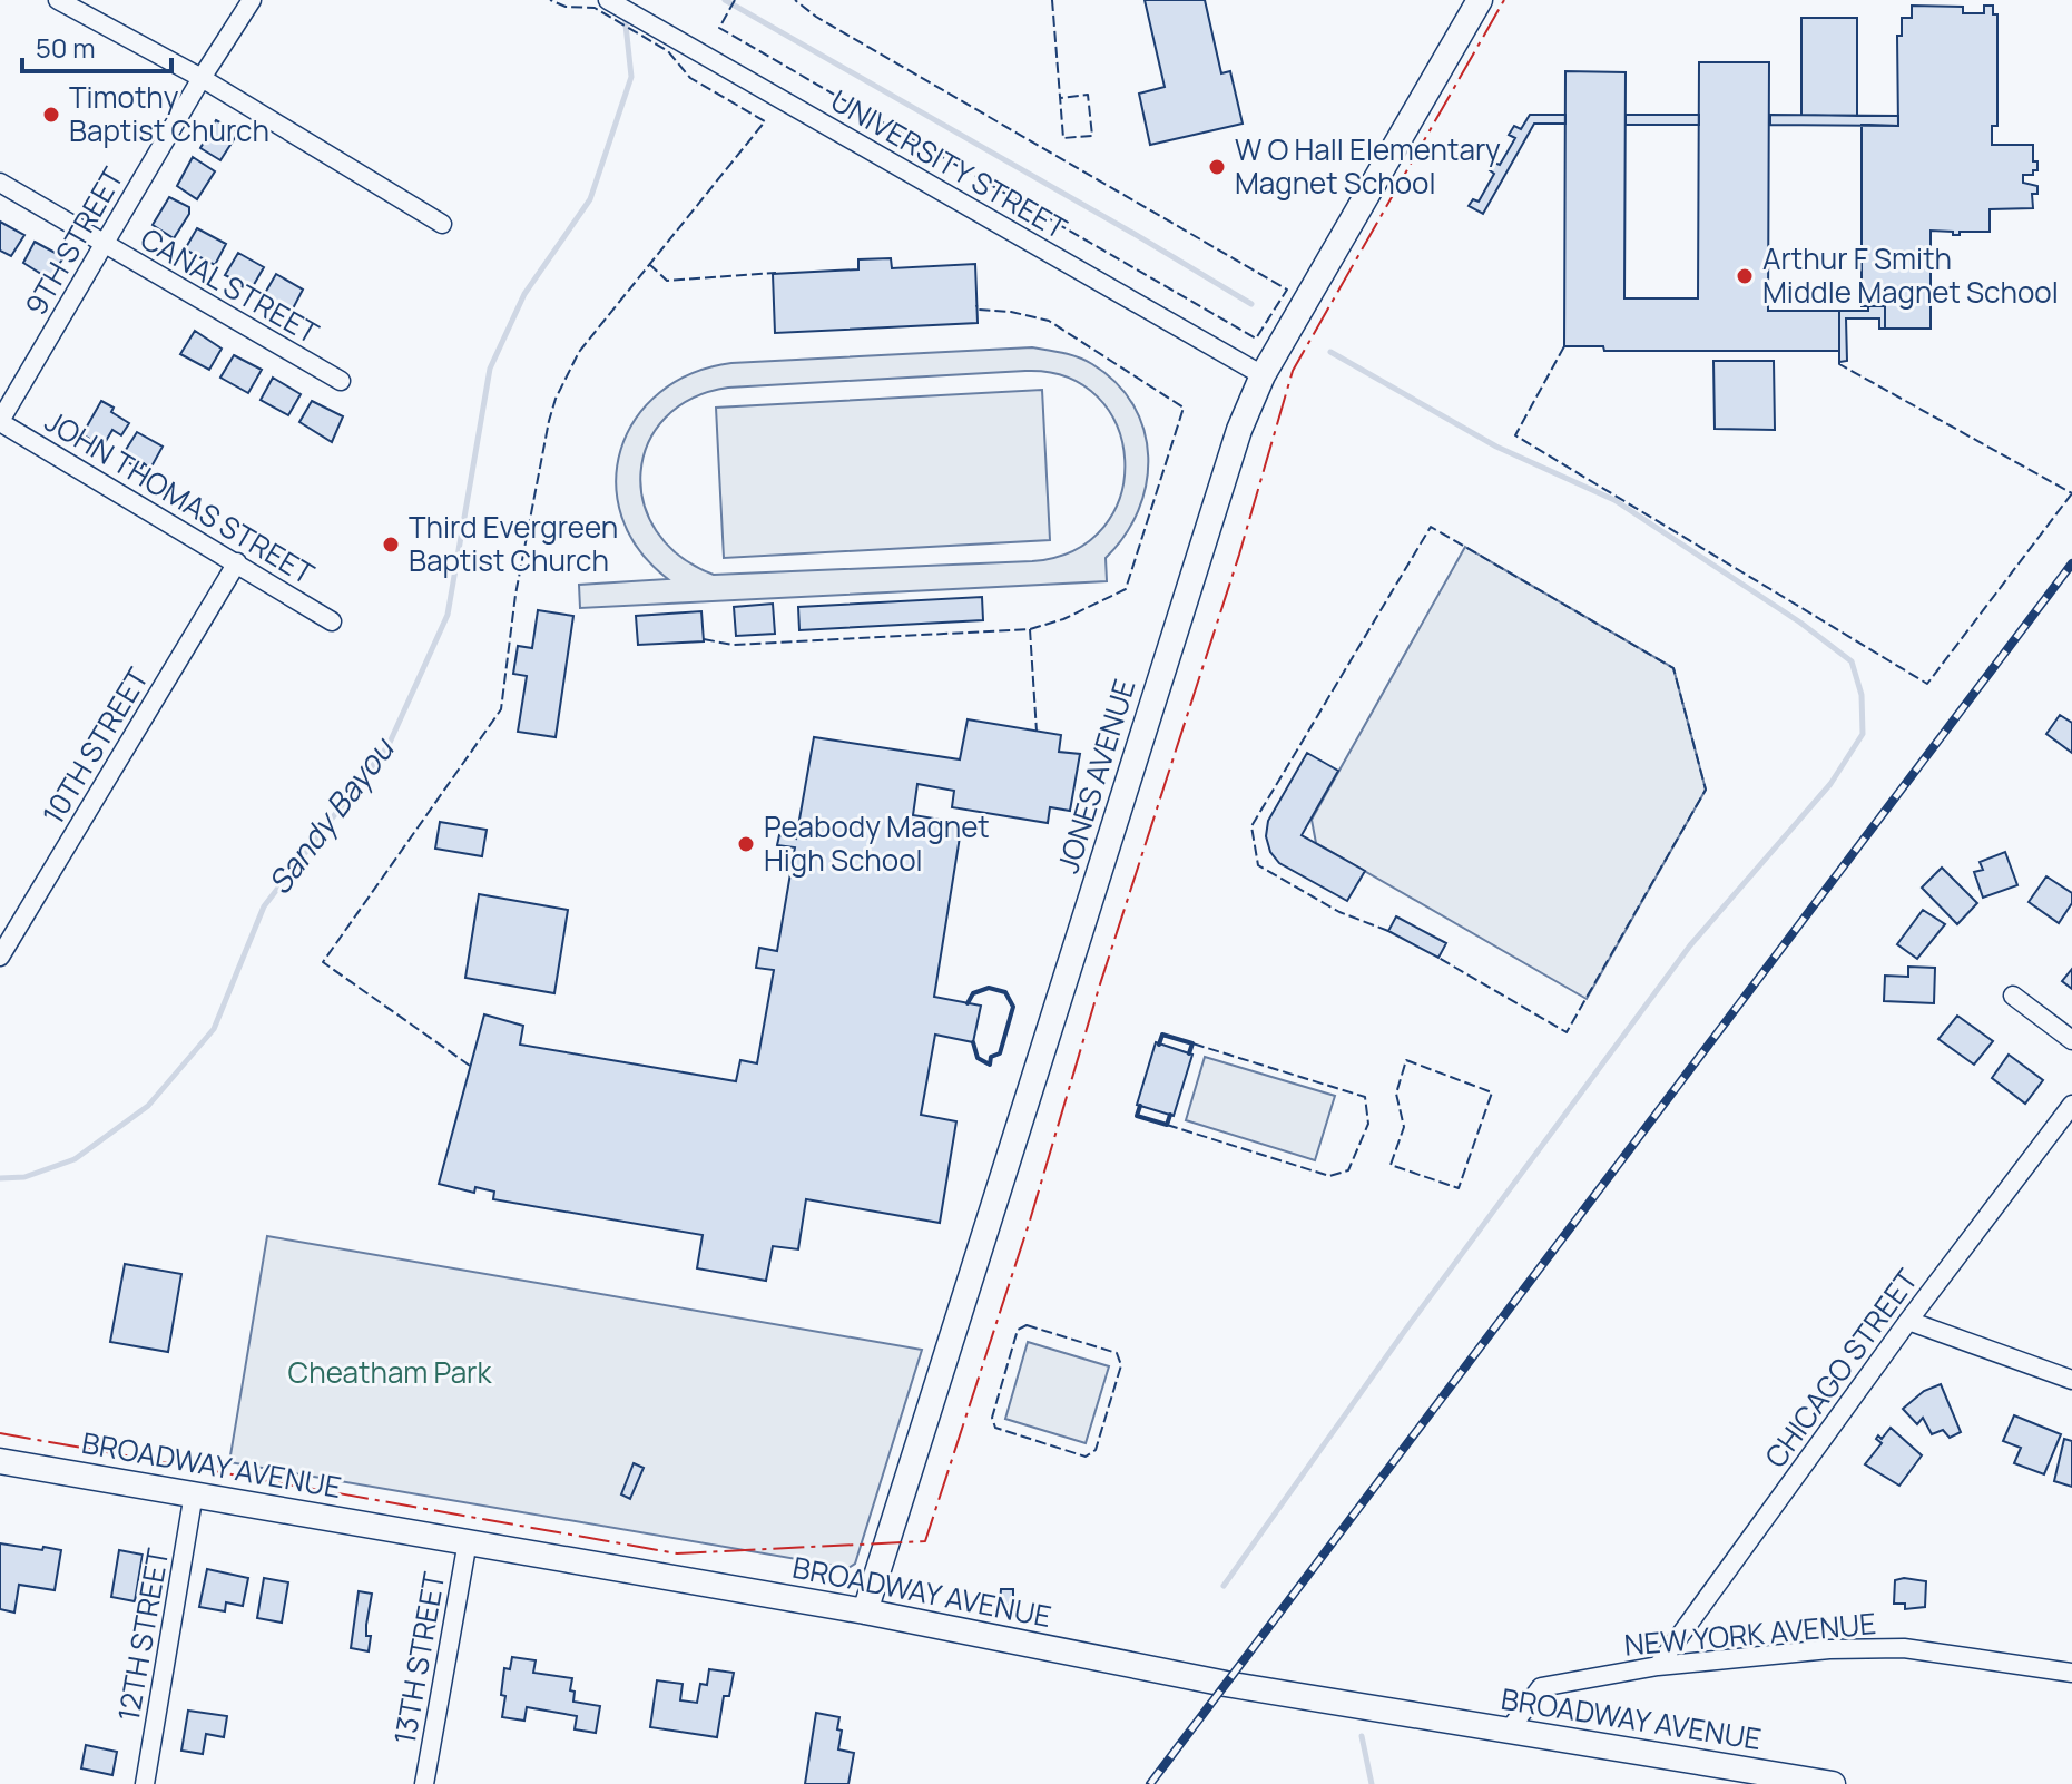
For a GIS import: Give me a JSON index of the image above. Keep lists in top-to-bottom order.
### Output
{
  "streets": {
    "main road": ["JONES AVENUE", "BROADWAY AVENUE"],
    "street": [
      "UNIVERSITY STREET",
      "9TH STREET",
      "CANAL STREET",
      "JOHN THOMAS STREET",
      "10TH STREET",
      "CHICAGO STREET",
      "12TH STREET",
      "NEW YORK AVENUE",
      "13TH STREET"
    ]
  },
  "crossings": [
    ["UNIVERSITY STREET", "JONES AVENUE"],
    ["9TH STREET", "CANAL STREET"],
    ["9TH STREET", "JOHN THOMAS STREET"],
    ["JOHN THOMAS STREET", "10TH STREET"],
    ["JONES AVENUE", "BROADWAY AVENUE"],
    ["CHICAGO STREET", "NEW YORK AVENUE"],
    ["BROADWAY AVENUE", "12TH STREET"],
    ["BROADWAY AVENUE", "NEW YORK AVENUE"],
    ["BROADWAY AVENUE", "13TH STREET"]
  ],
  "water": ["Sandy Bayou"],
  "parks": ["Cheatham Park"],
  "places": [
    "Timothy Baptist Church",
    "W O Hall Elementary Magnet School",
    "Arthur F Smith Middle Magnet School",
    "Third Evergreen Baptist Church",
    "Peabody Magnet High School"
  ],
  "scale_bar": "50 m"
}
